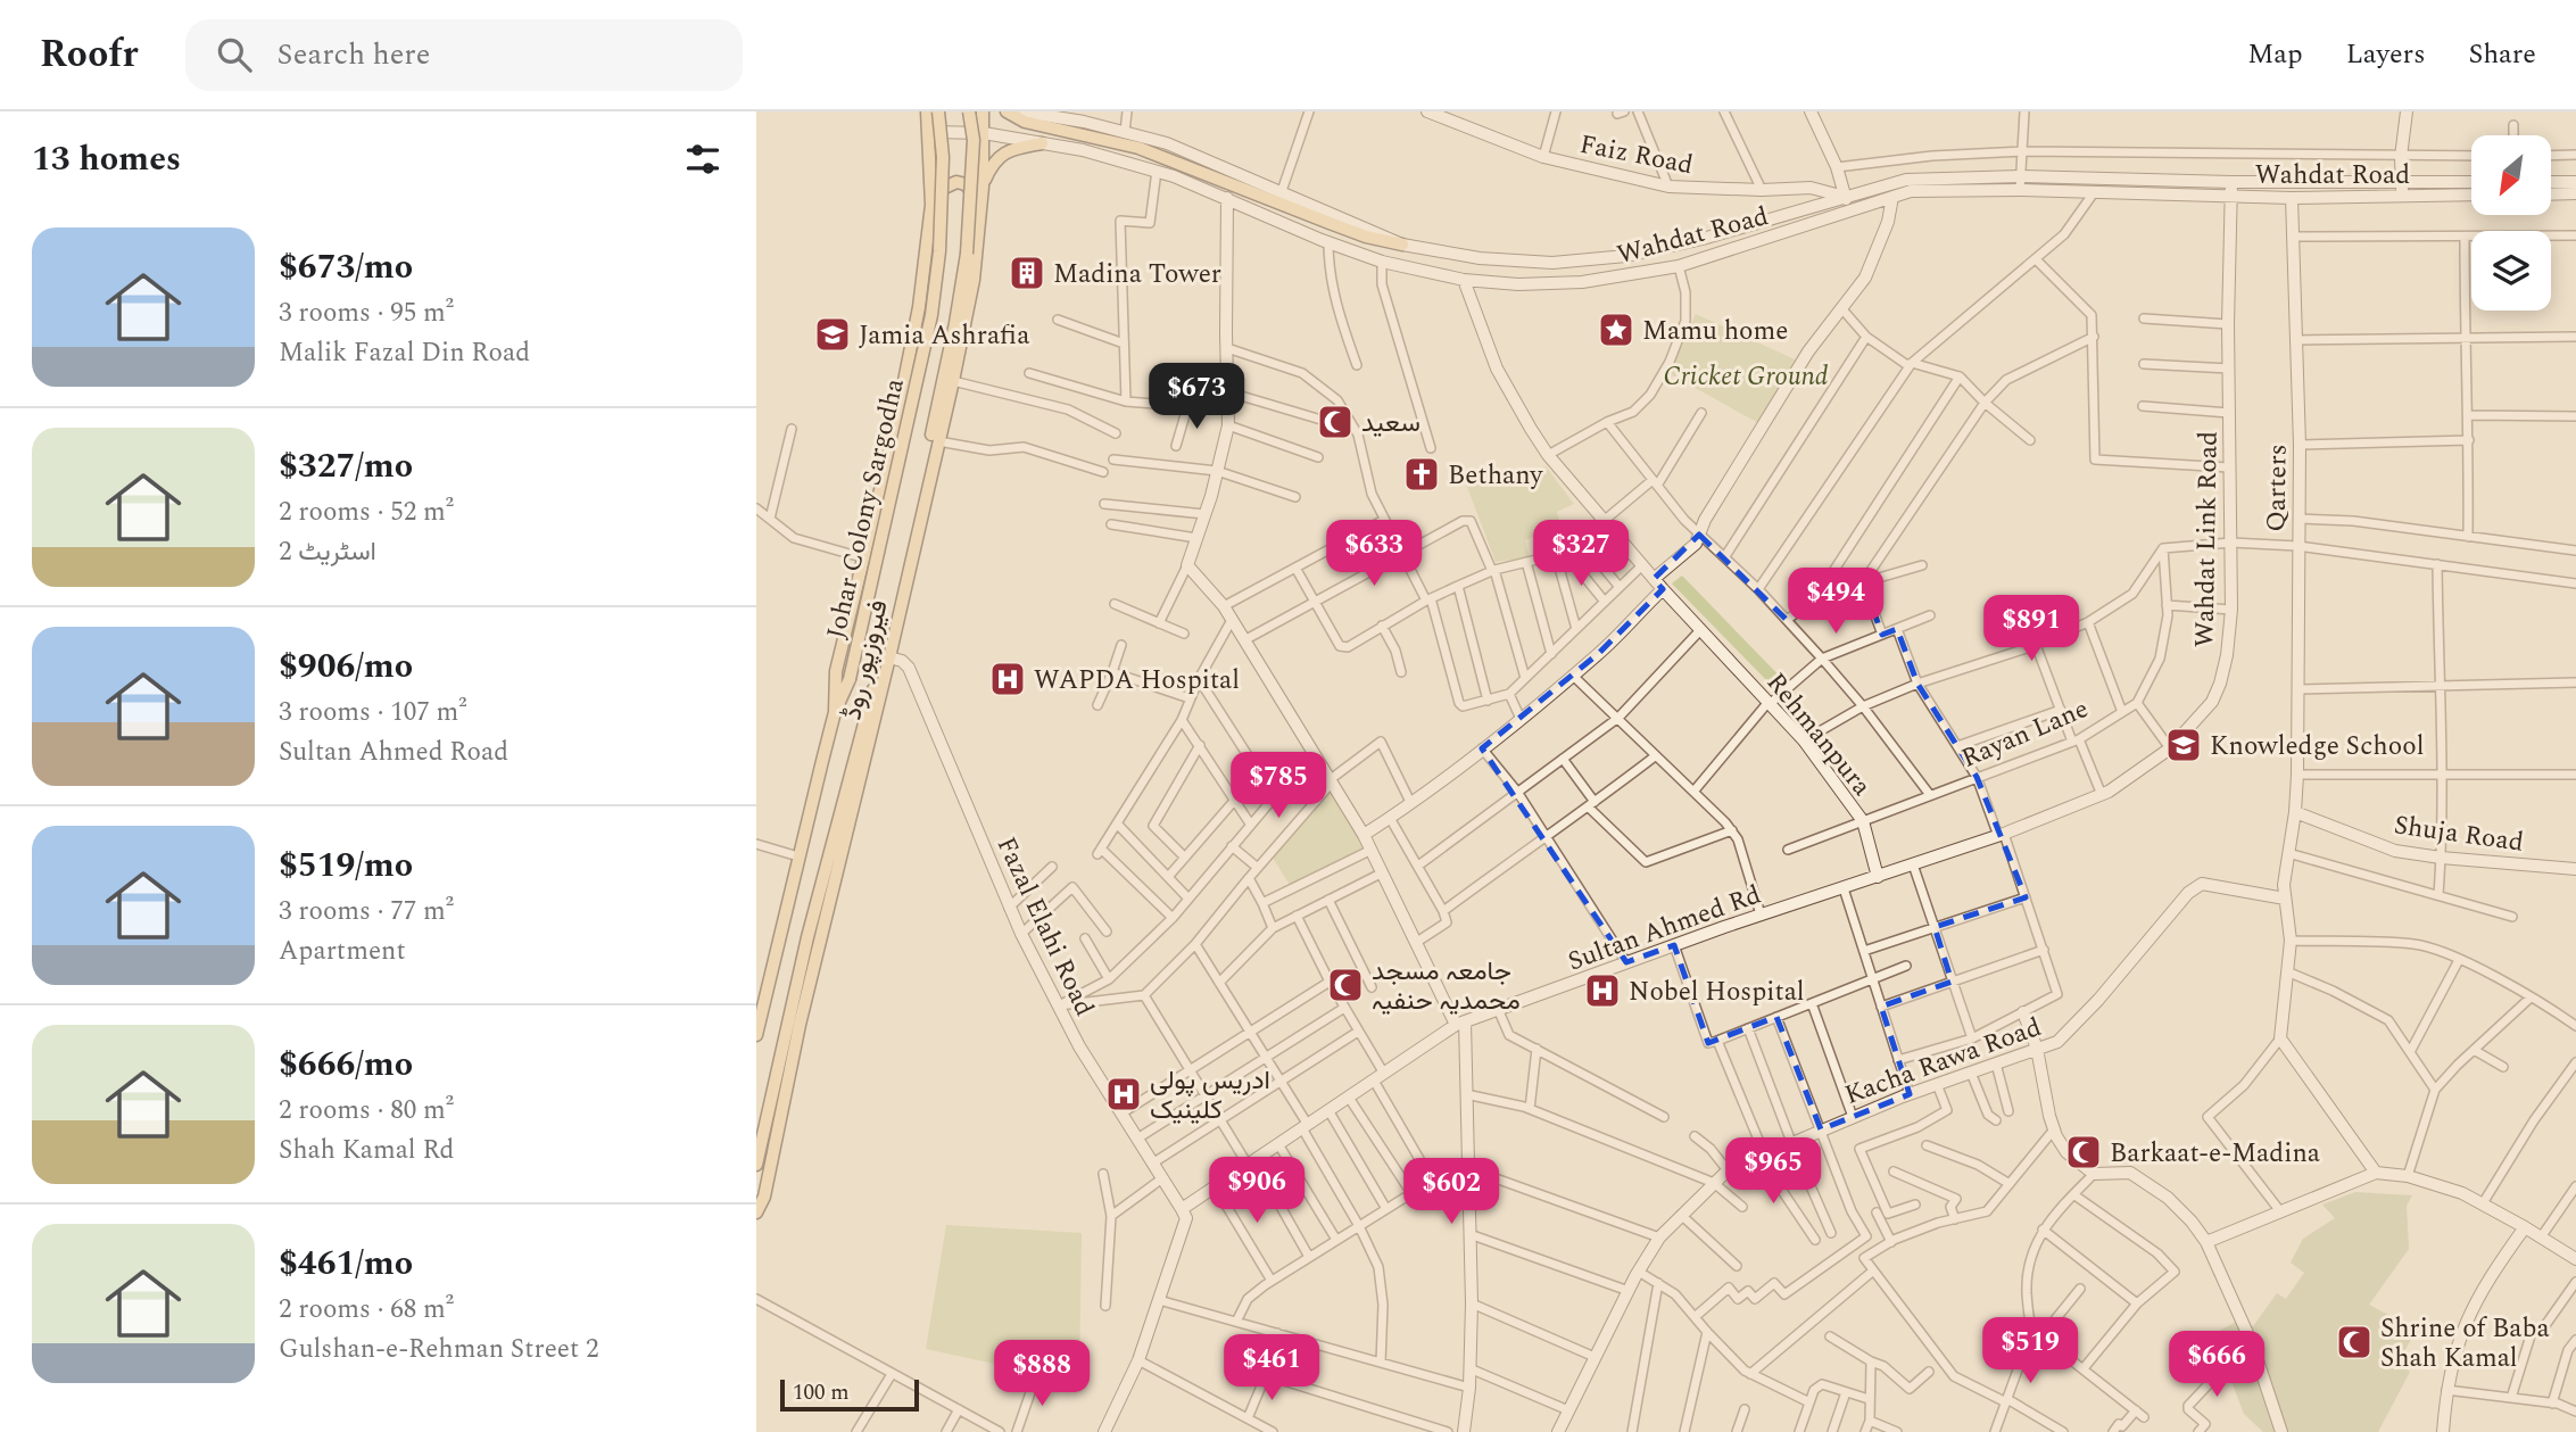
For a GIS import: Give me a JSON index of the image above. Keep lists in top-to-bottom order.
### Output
{
  "streets": {
    "main road": ["Johar Colony Sargodha", "فیروزپور روڈ"],
    "street": [
      "Faiz Road",
      "Wahdat Road",
      "Qarters",
      "Wahdat Link Road",
      "Rayan Lane",
      "Rehmanpura",
      "Shuja Road",
      "Fazal Elahi Road",
      "Sultan Ahmed Rd",
      "Kacha Rawa Road"
    ]
  },
  "crossings": [
    ["Faiz Road", "Wahdat Road"],
    ["Wahdat Road", "Qarters"],
    ["Wahdat Road", "Wahdat Link Road"],
    ["Wahdat Road", "فیروزپور روڈ"],
    ["Wahdat Road", "Rehmanpura"],
    ["Johar Colony Sargodha", "فیروزپور روڈ"],
    ["Wahdat Link Road", "Rehmanpura"],
    ["Wahdat Link Road", "Sultan Ahmed Rd"],
    ["فیروزپور روڈ", "Fazal Elahi Road"],
    ["Rayan Lane", "Rehmanpura"],
    ["Rehmanpura", "Sultan Ahmed Rd"],
    ["Fazal Elahi Road", "Sultan Ahmed Rd"]
  ],
  "parks": ["Cricket Ground"],
  "places": {
    "building": ["Madina Tower"],
    "place": ["Mamu home"],
    "school or university": ["Jamia Ashrafia", "Knowledge School"],
    "mosque": [
      "سعید",
      "جامعہ مسجد محمدیہ حنفیہ",
      "Barkaat-e-Madina",
      "Shrine of Baba Shah Kamal"
    ],
    "church": ["Bethany"],
    "hospital": ["WAPDA Hospital", "Nobel Hospital", "ادریس پولی کلینیک"]
  },
  "scale_bar": "100 m",
  "north": "bottom left",
  "page": {
    "header": "Roofr",
    "search": "Search here",
    "nav": ["Map", "Layers", "Share"],
    "heading": "13 homes",
    "list": [
      {
        "name": "$673/mo",
        "note": "3 rooms · 95 m² · Malik Fazal Din Road"
      },
      {
        "name": "$327/mo",
        "note": "2 rooms · 52 m² · اسٹریٹ 2"
      },
      {
        "name": "$906/mo",
        "note": "3 rooms · 107 m² · Sultan Ahmed Road"
      },
      {
        "name": "$519/mo",
        "note": "3 rooms · 77 m² · Apartment"
      },
      {
        "name": "$666/mo",
        "note": "2 rooms · 80 m² · Shah Kamal Rd"
      },
      {
        "name": "$461/mo",
        "note": "2 rooms · 68 m² · Gulshan-e-Rehman Street 2"
      }
    ],
    "price": [
      "$673",
      "$633",
      "$327",
      "$494",
      "$891",
      "$785",
      "$965",
      "$906",
      "$602",
      "$519",
      "$666",
      "$461",
      "$888"
    ],
    "scale": "100 m"
  }
}
